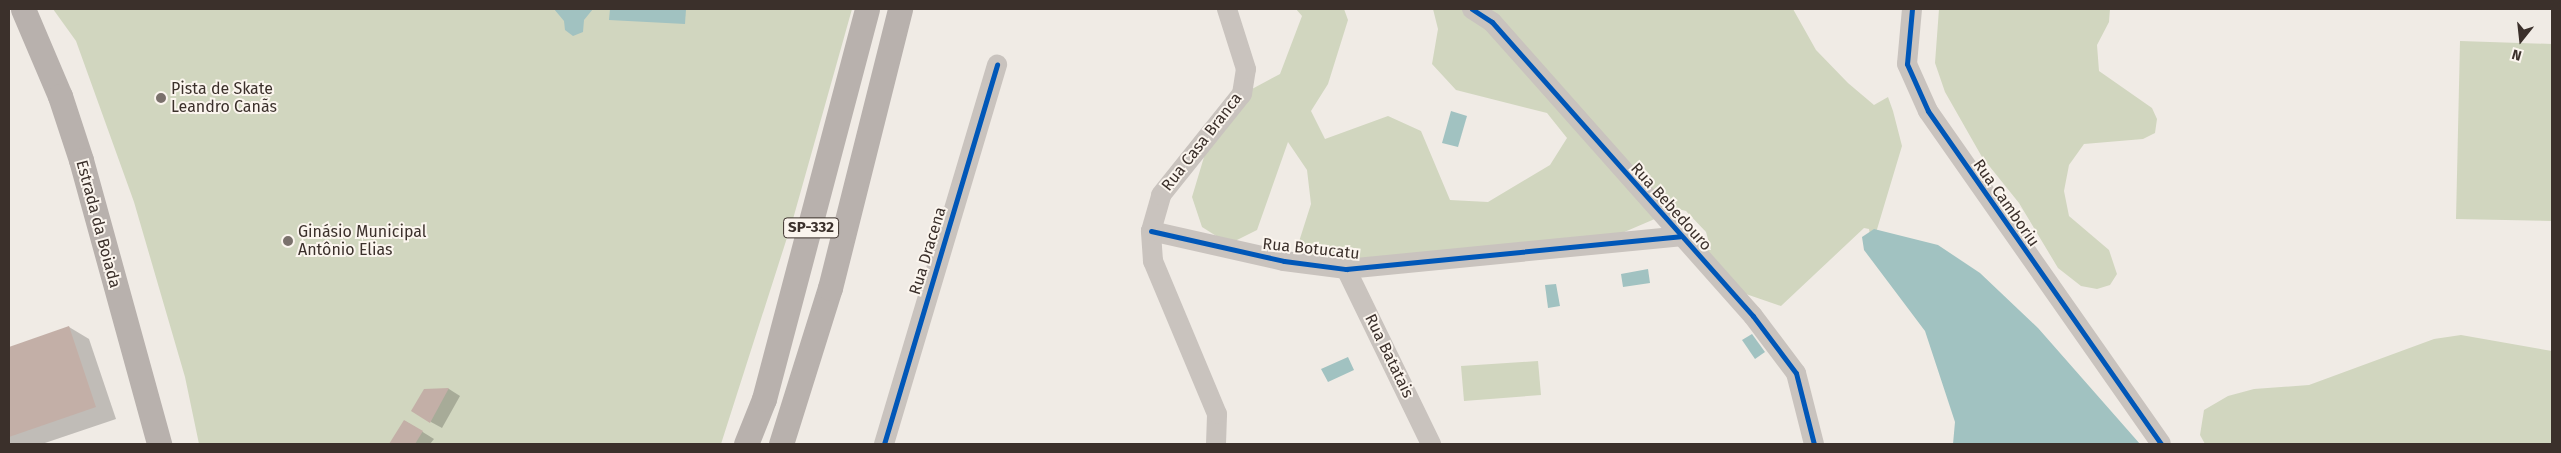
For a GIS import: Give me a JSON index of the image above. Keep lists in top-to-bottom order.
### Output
{
  "streets": {
    "main road": ["Estrada da Boiada", "SP-332"],
    "street": [
      "Rua Casa Branca",
      "Rua Camboriu",
      "Rua Bebedouro",
      "Rua Botucatu",
      "Rua Dracena",
      "Rua Batatais"
    ]
  },
  "crossings": [
    ["Rua Casa Branca", "Rua Botucatu"],
    ["Rua Bebedouro", "Rua Botucatu"],
    ["Rua Botucatu", "Rua Batatais"]
  ],
  "places": ["Pista de Skate Leandro Canãs", "Ginásio Municipal Antônio Elias"],
  "north": "bottom"
}
